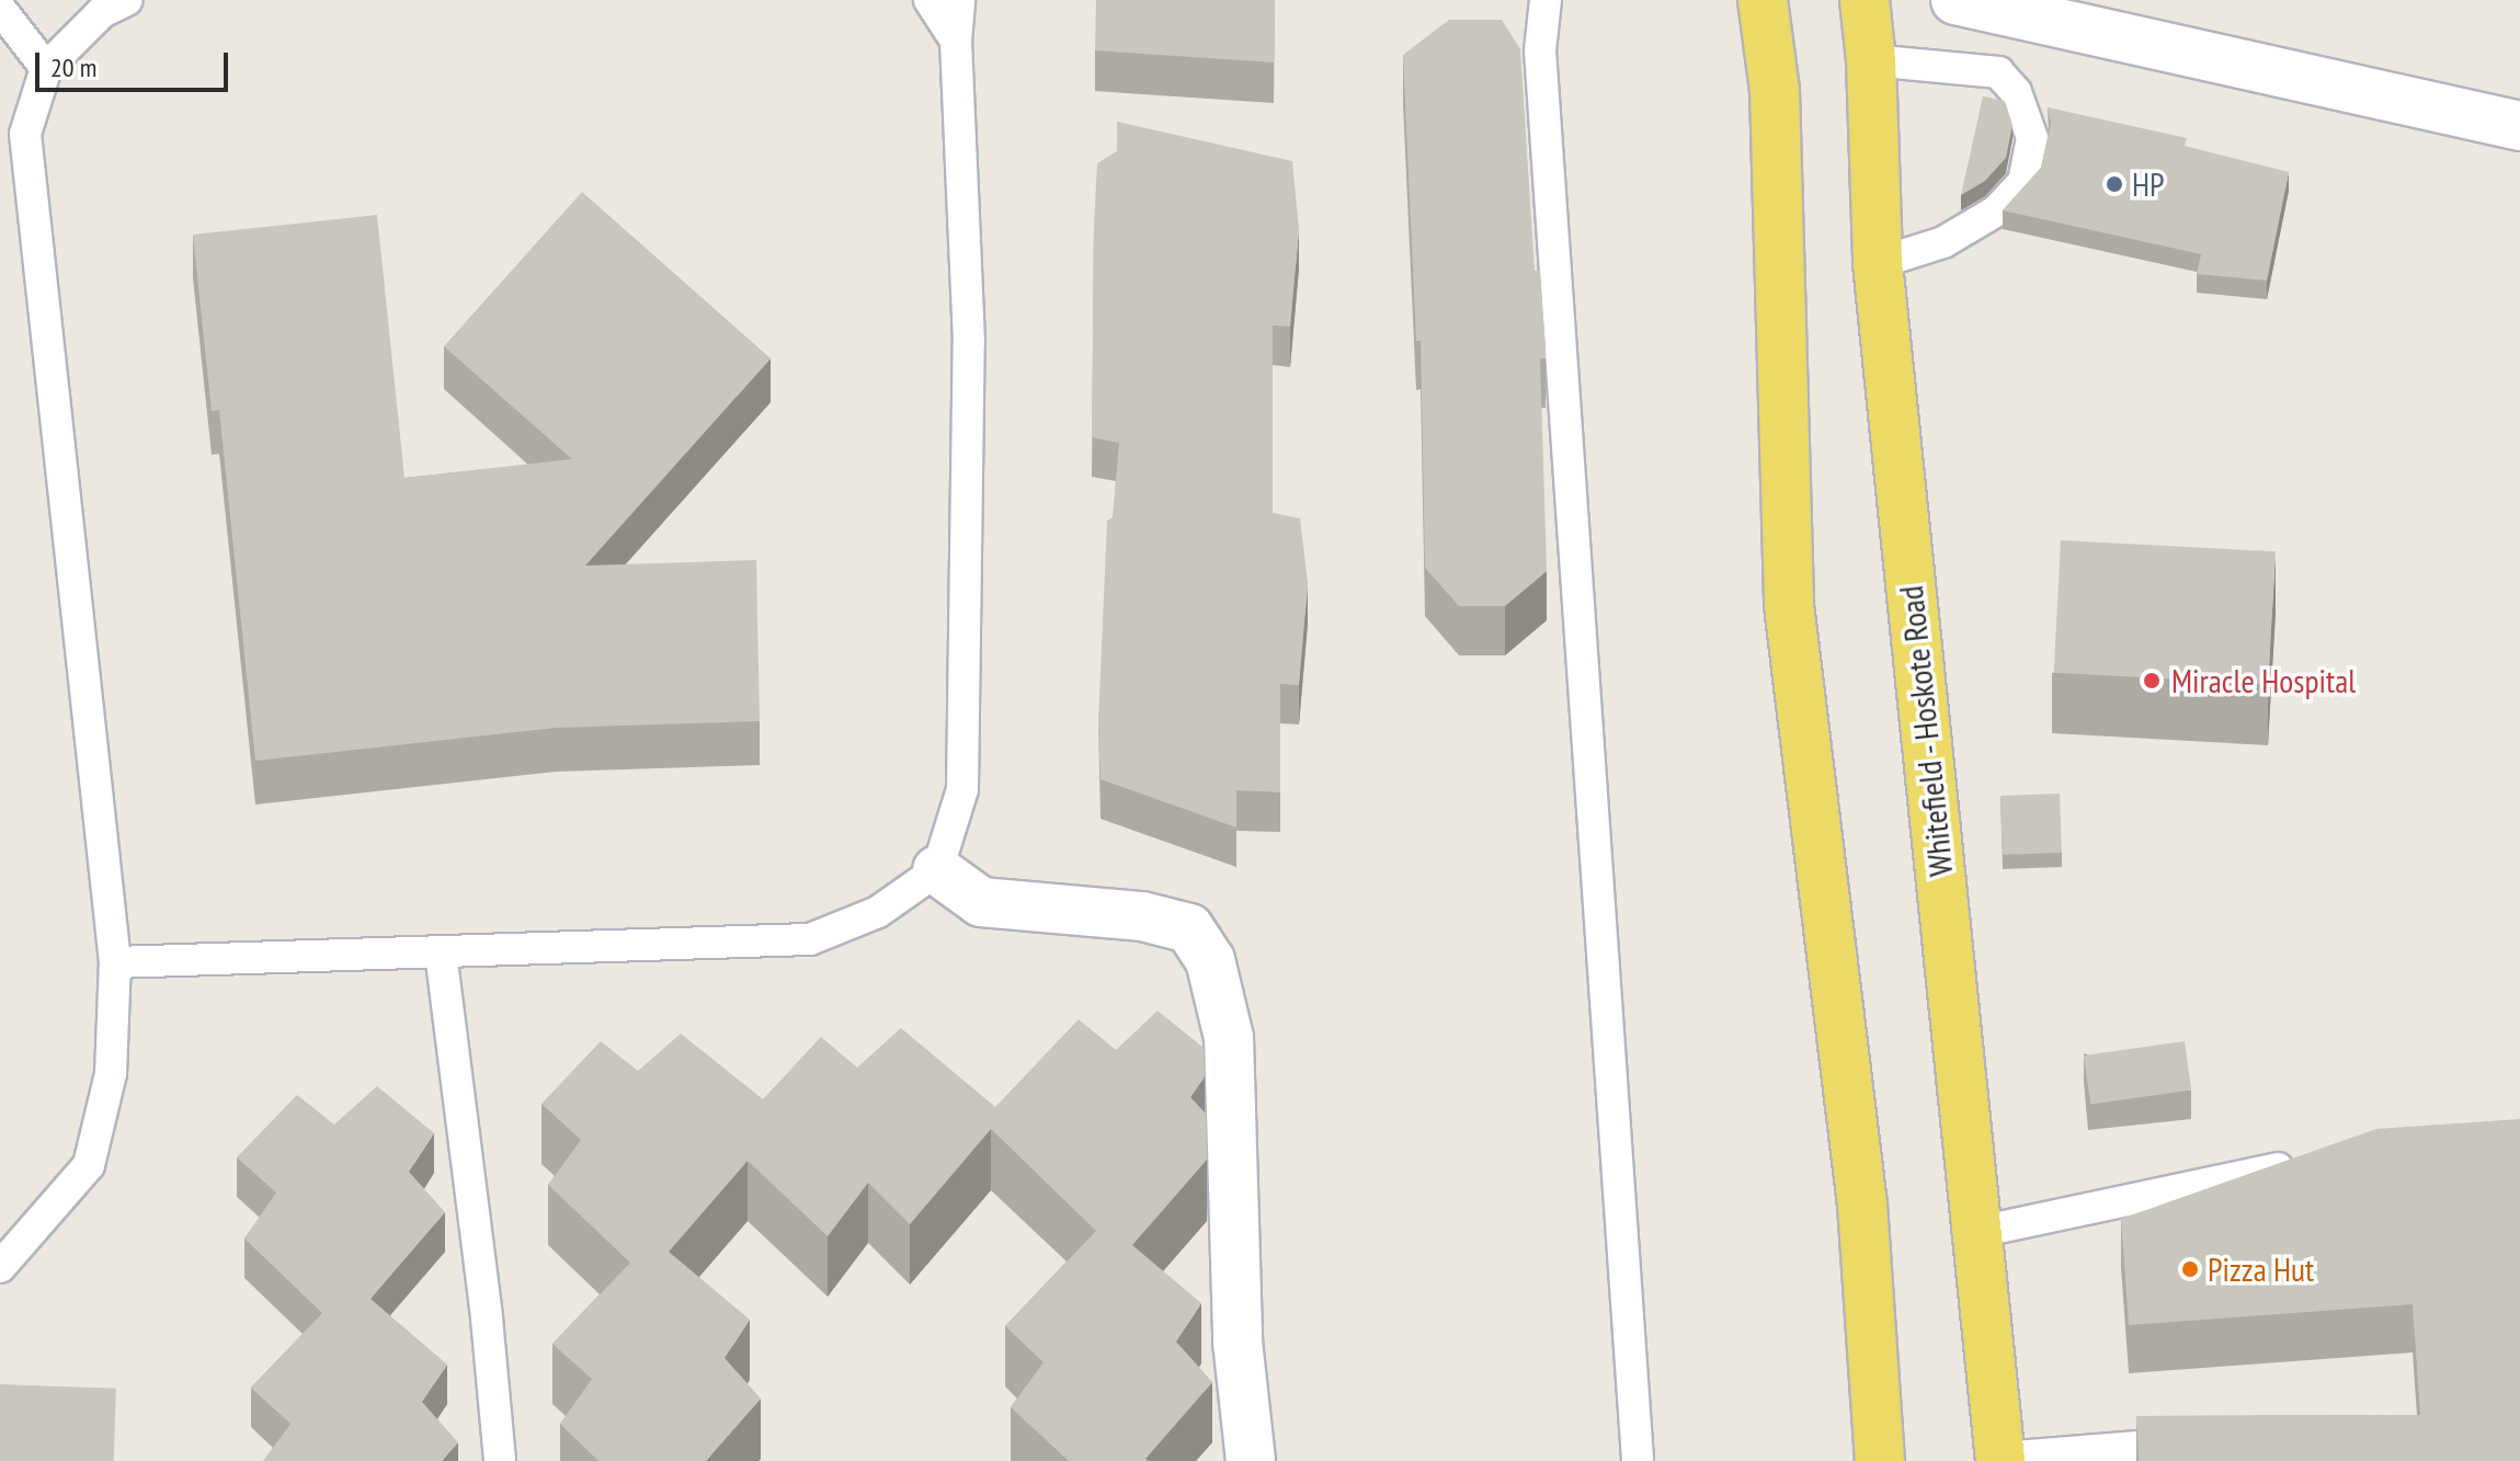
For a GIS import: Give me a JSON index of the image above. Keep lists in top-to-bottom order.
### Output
{
  "streets": {
    "main road": ["Whitefield - Hoskote Road"]
  },
  "places": ["HP", "Miracle Hospital", "Pizza Hut"],
  "scale_bar": "20 m"
}
